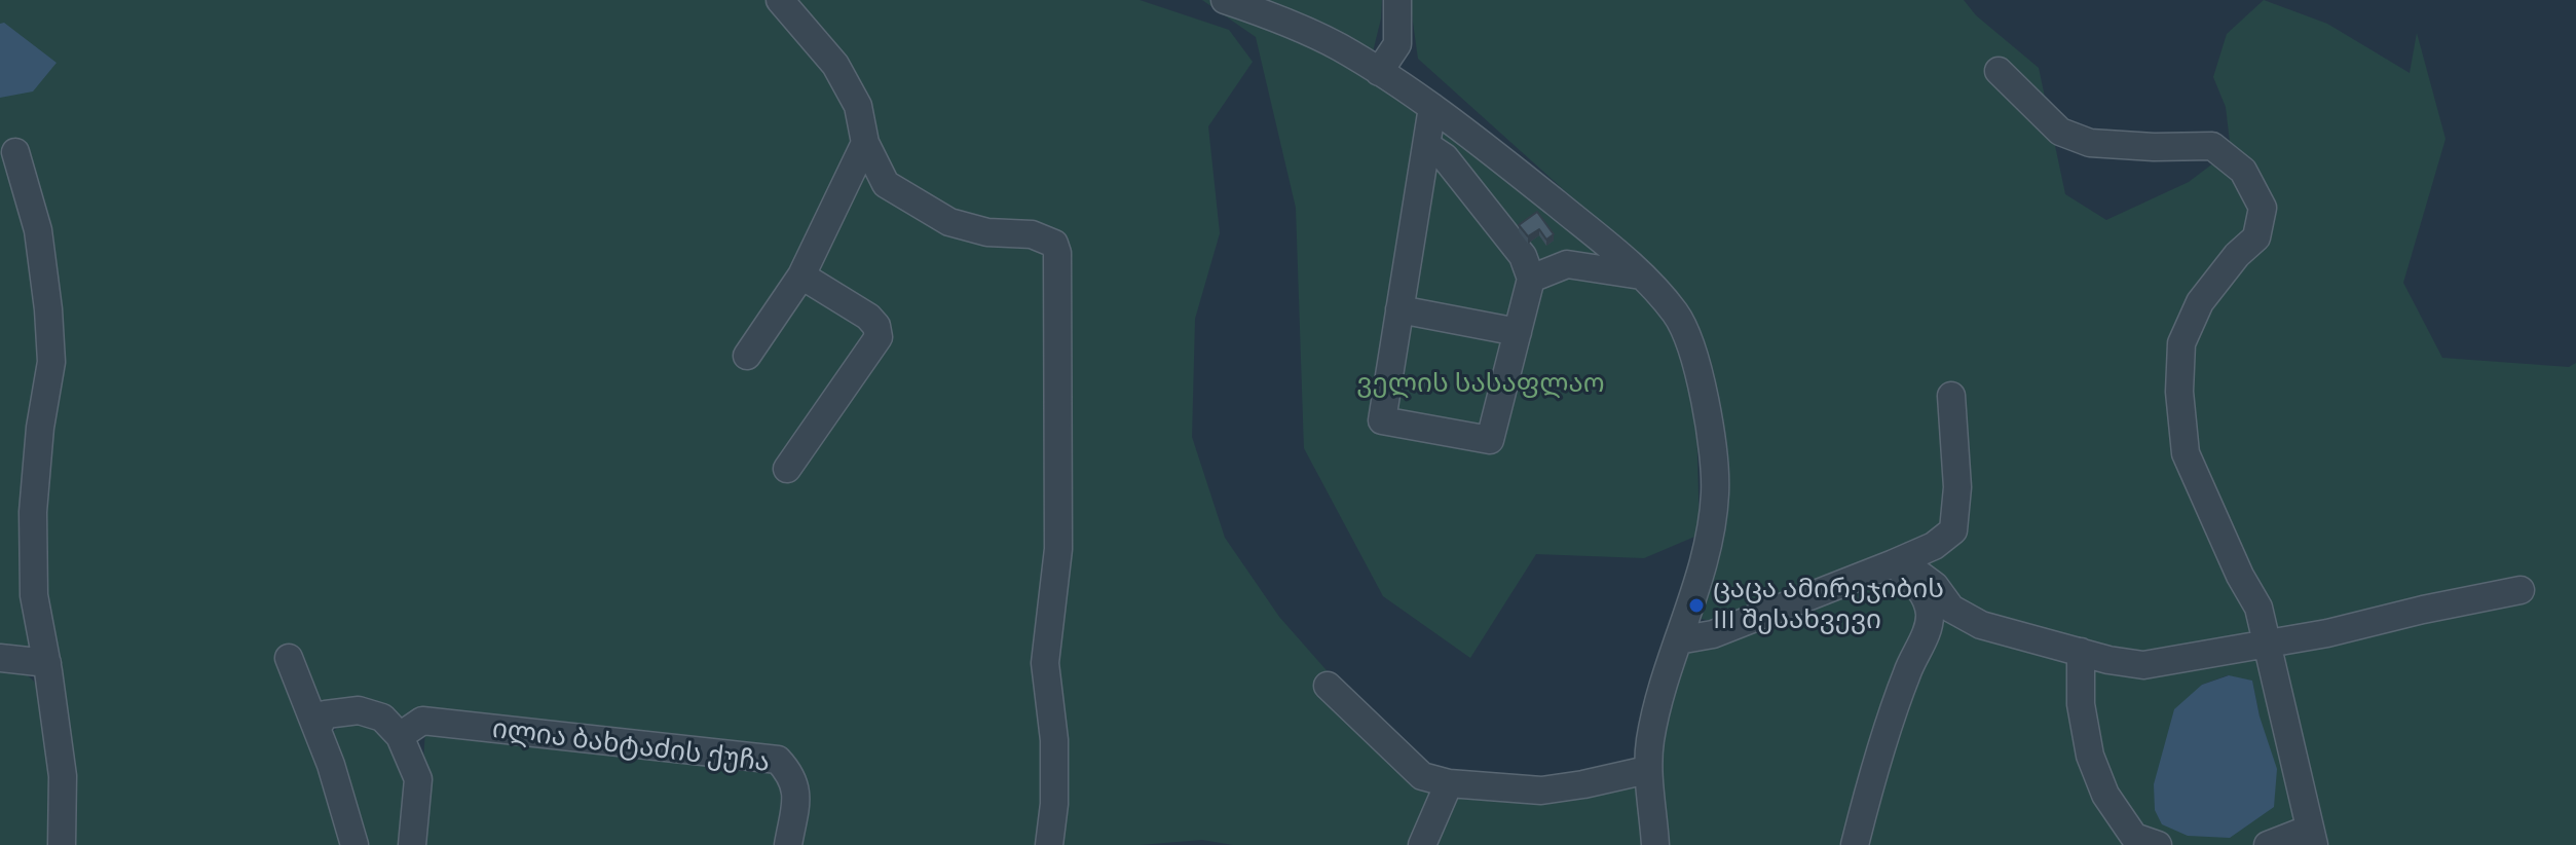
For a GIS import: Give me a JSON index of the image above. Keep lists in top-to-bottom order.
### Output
{
  "streets": {
    "street": ["ილია ბახტაძის ქუჩა"]
  },
  "parks": ["ველის სასაფლაო"],
  "places": ["ცაცა ამირეჯიბის III შესახვევი"]
}
